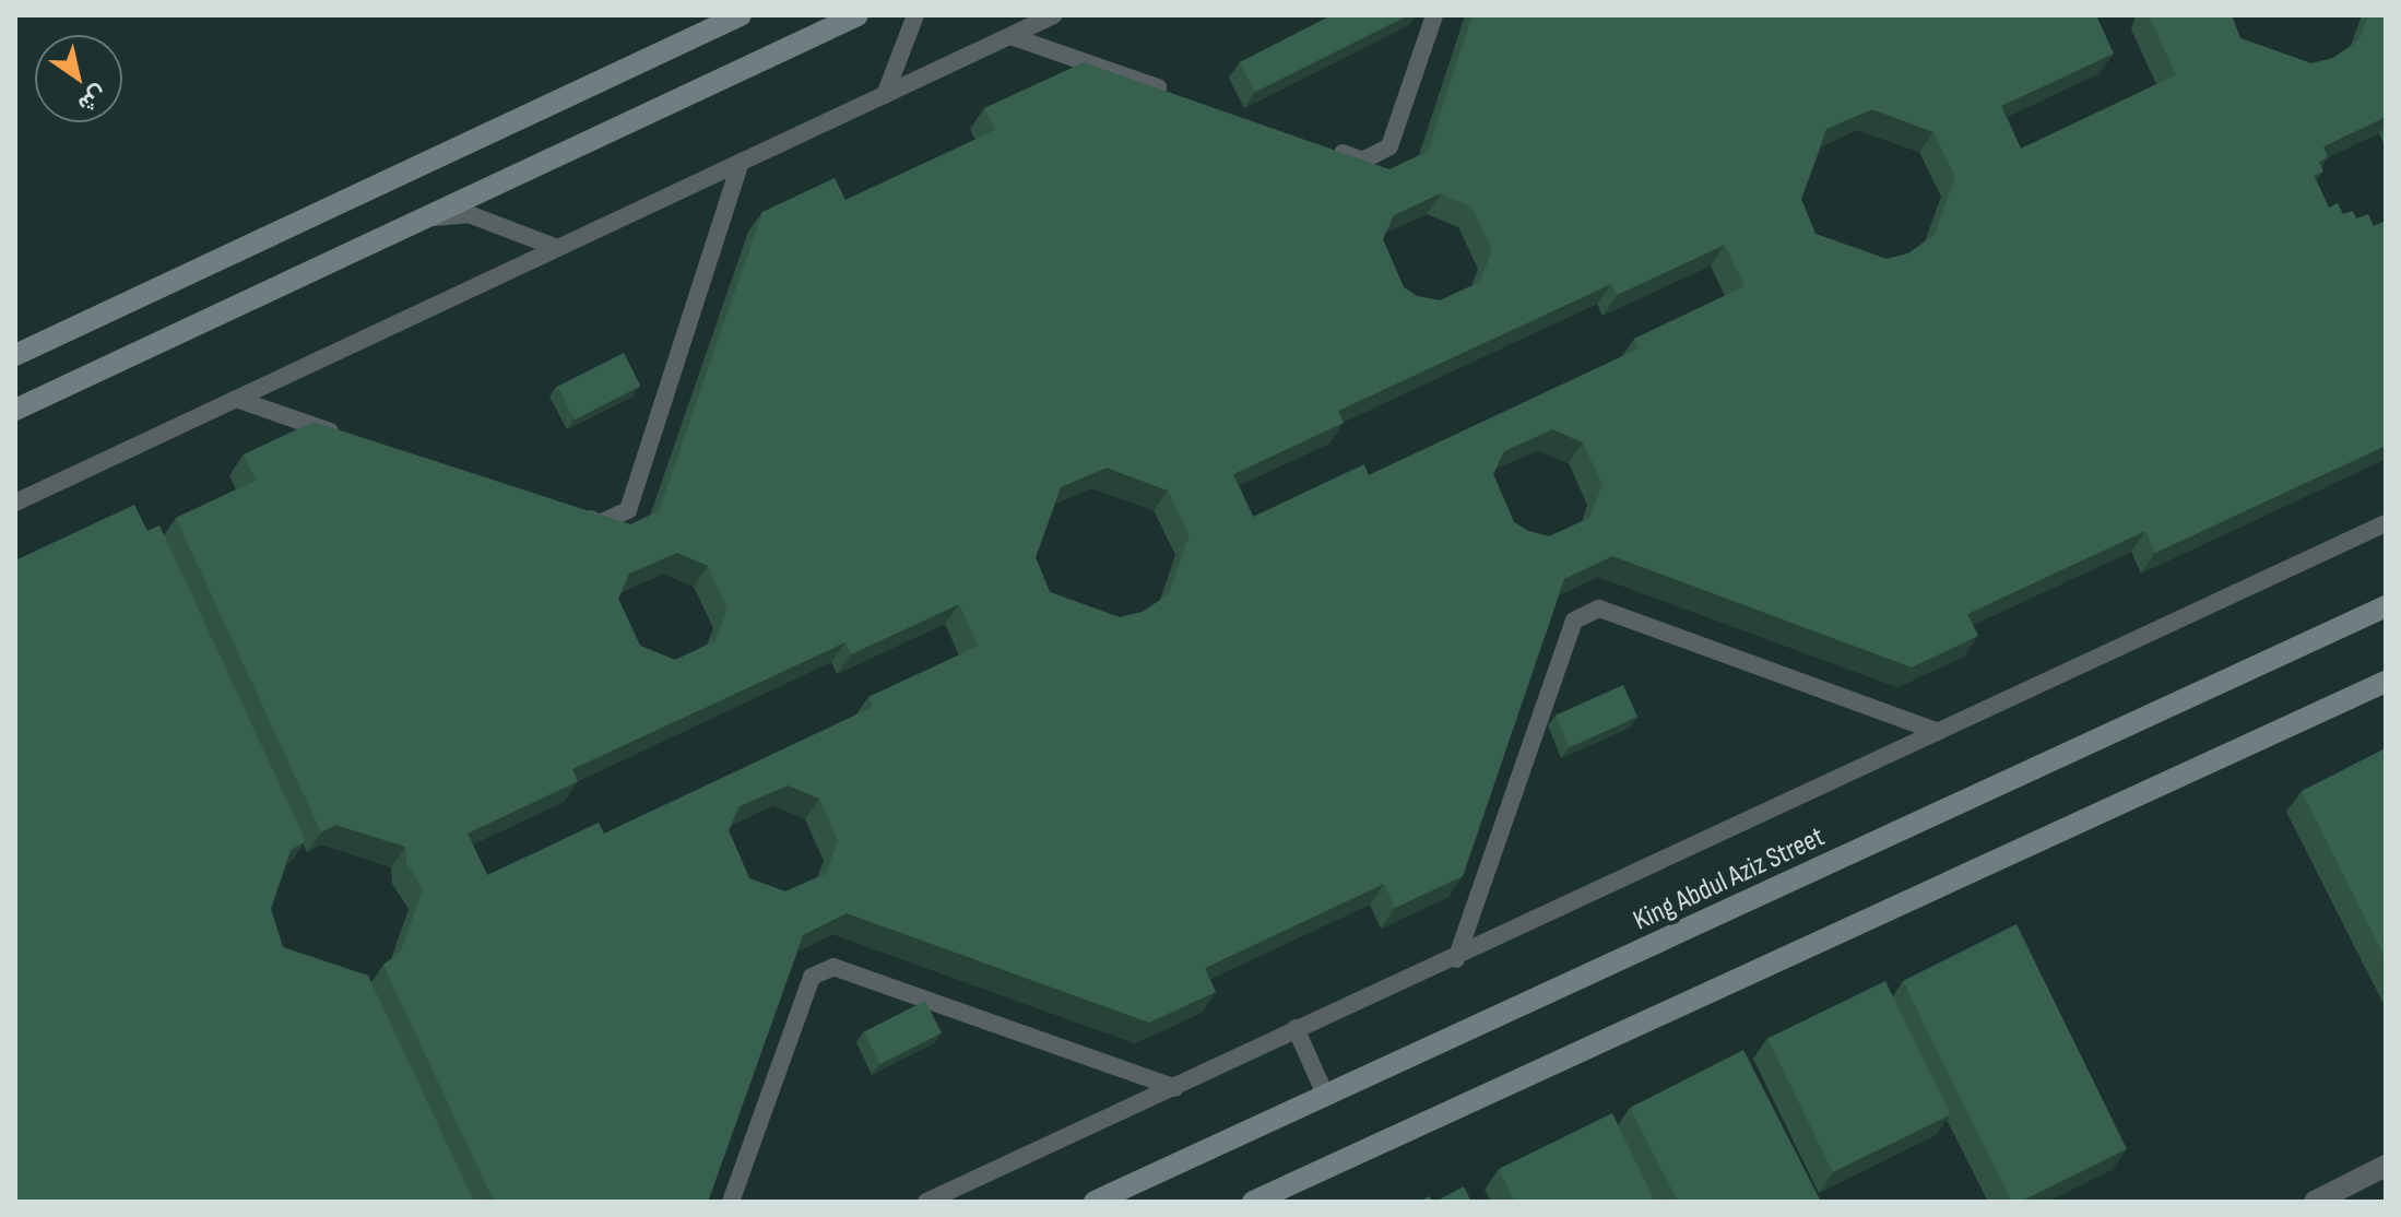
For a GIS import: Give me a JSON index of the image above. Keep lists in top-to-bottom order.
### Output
{
  "streets": {
    "street": ["King Abdul Aziz Street"]
  },
  "north": "bottom right"
}
